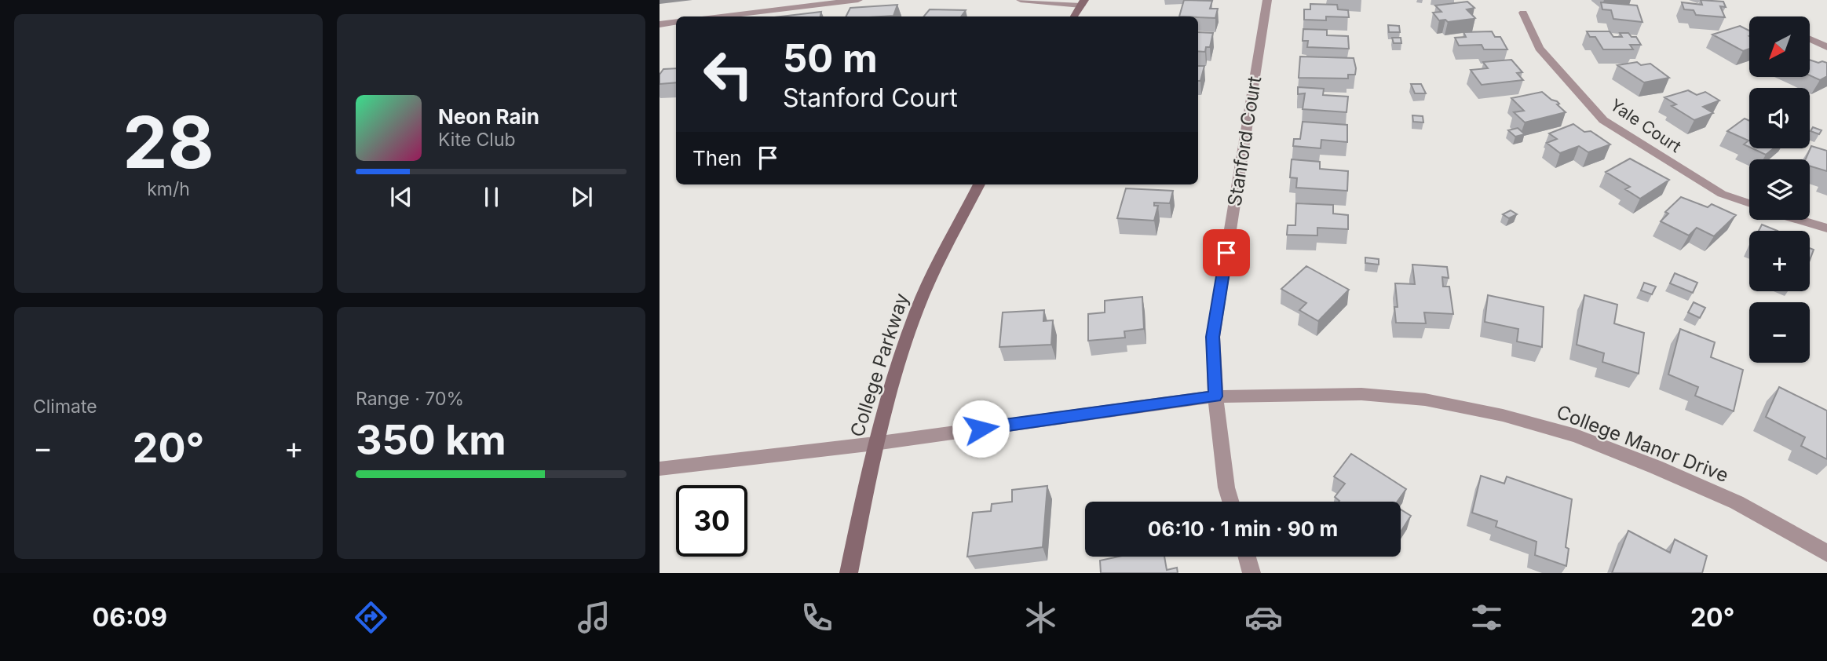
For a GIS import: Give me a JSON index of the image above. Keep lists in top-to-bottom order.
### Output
{
  "streets": {
    "main road": ["College Parkway"],
    "street": ["Yale Court", "Stanford Court", "College Manor Drive"]
  },
  "crossings": [
    ["Stanford Court", "College Manor Drive"],
    ["College Parkway", "College Manor Drive"]
  ],
  "north": "bottom left",
  "page": {
    "tile": [
      ["28", "km/h"],
      "Climate",
      ["Range · 70%", "350 km"]
    ],
    "map_buttons": ["+", "−"],
    "turn": ["50 m", "Stanford Court"],
    "song": ["Neon Rain", "Kite Club"],
    "then": "Then",
    "heat": ["−", "20°", "+"],
    "limit": "30",
    "trip": "06:10 · 1 min · 90 m",
    "tabs": ["06:09", "20°"]
  }
}
